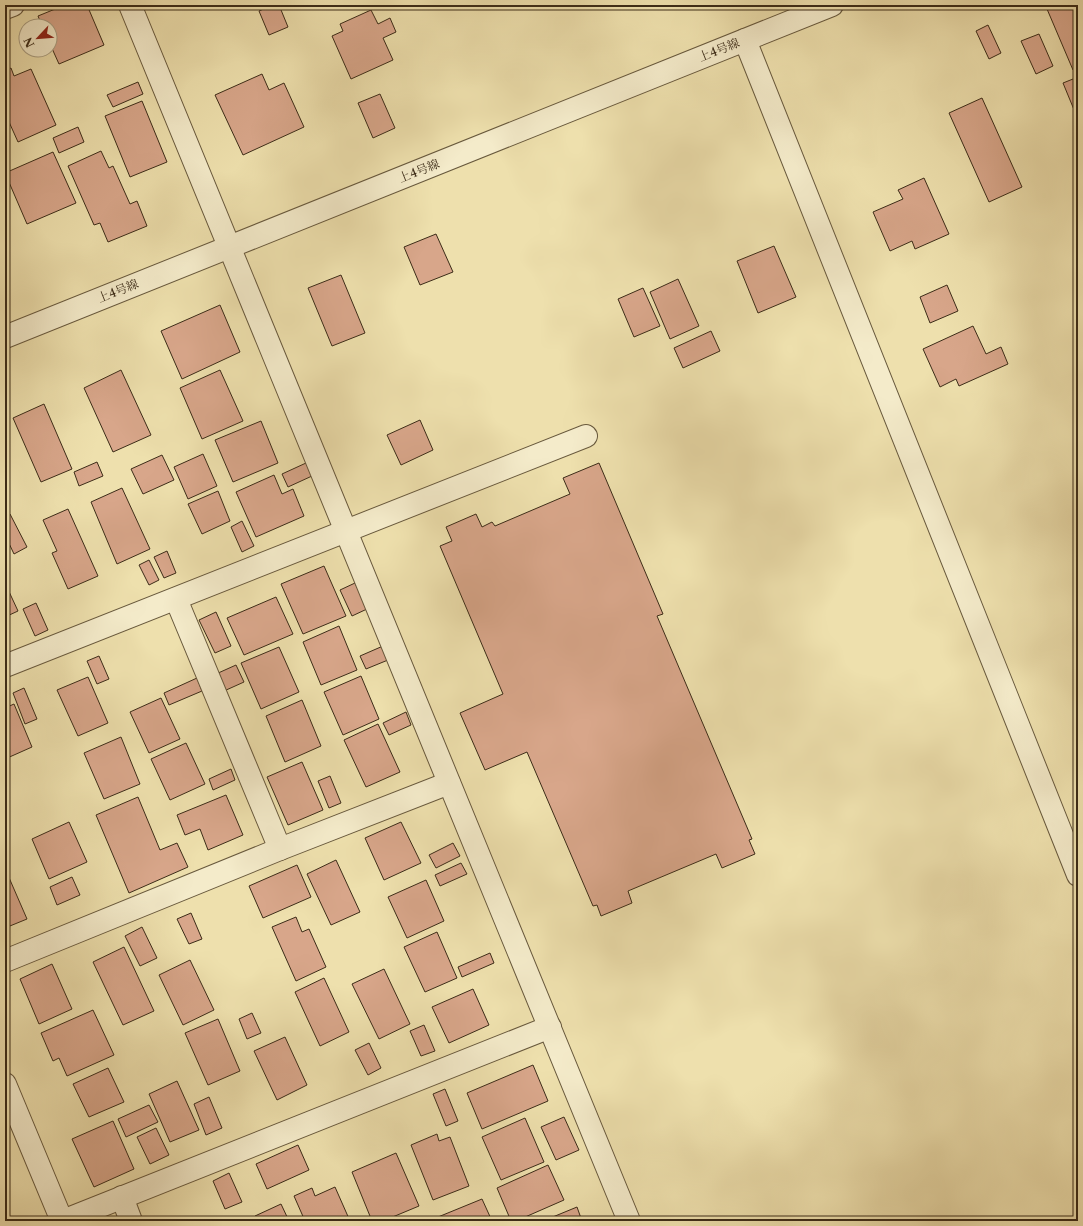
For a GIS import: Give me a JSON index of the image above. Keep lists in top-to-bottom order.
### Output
{
  "streets": {
    "street": ["上4号線"]
  },
  "north": "bottom left"
}
